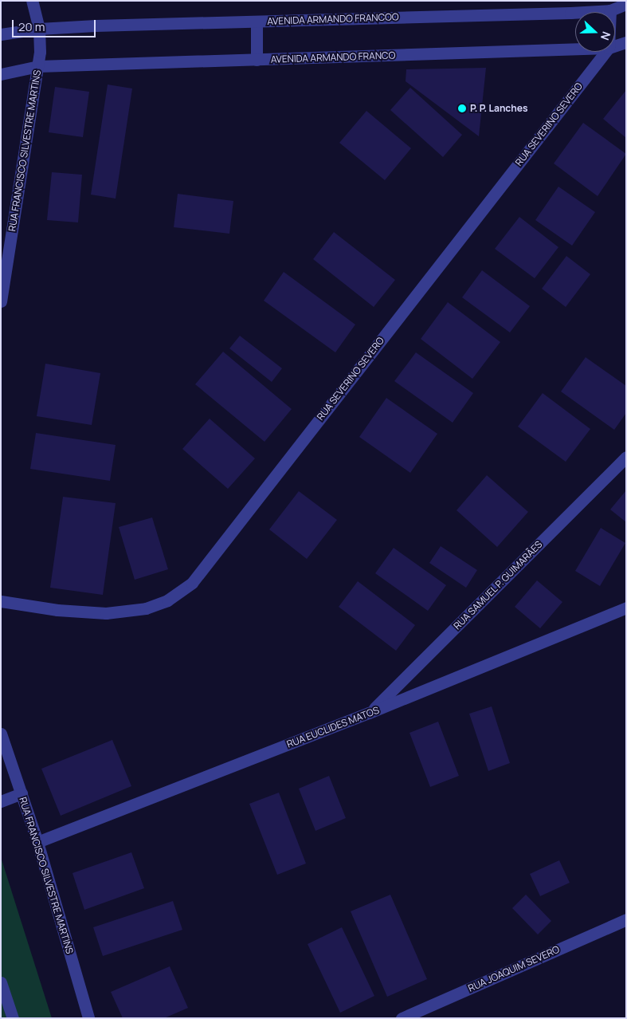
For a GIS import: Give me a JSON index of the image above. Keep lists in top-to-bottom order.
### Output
{
  "streets": {
    "street": [
      "AVENIDA ARMANDO FRANCOO",
      "AVENIDA ARMANDO FRANCO",
      "RUA SEVERINO SEVERO",
      "RUA FRANCISCO SILVESTRE MARTINS",
      "RUA SAMUEL P. GUIMARÃES",
      "RUA EUCLIDES MATOS",
      "RUA JOAQUIM SEVERO"
    ]
  },
  "crossings": [
    ["AVENIDA ARMANDO FRANCOO", "RUA FRANCISCO SILVESTRE MARTINS"],
    ["AVENIDA ARMANDO FRANCO", "RUA FRANCISCO SILVESTRE MARTINS"],
    ["RUA FRANCISCO SILVESTRE MARTINS", "RUA EUCLIDES MATOS"],
    ["RUA SAMUEL P. GUIMARÃES", "RUA EUCLIDES MATOS"]
  ],
  "places": ["P. P. Lanches"],
  "scale_bar": "20 m",
  "north": "right"
}
